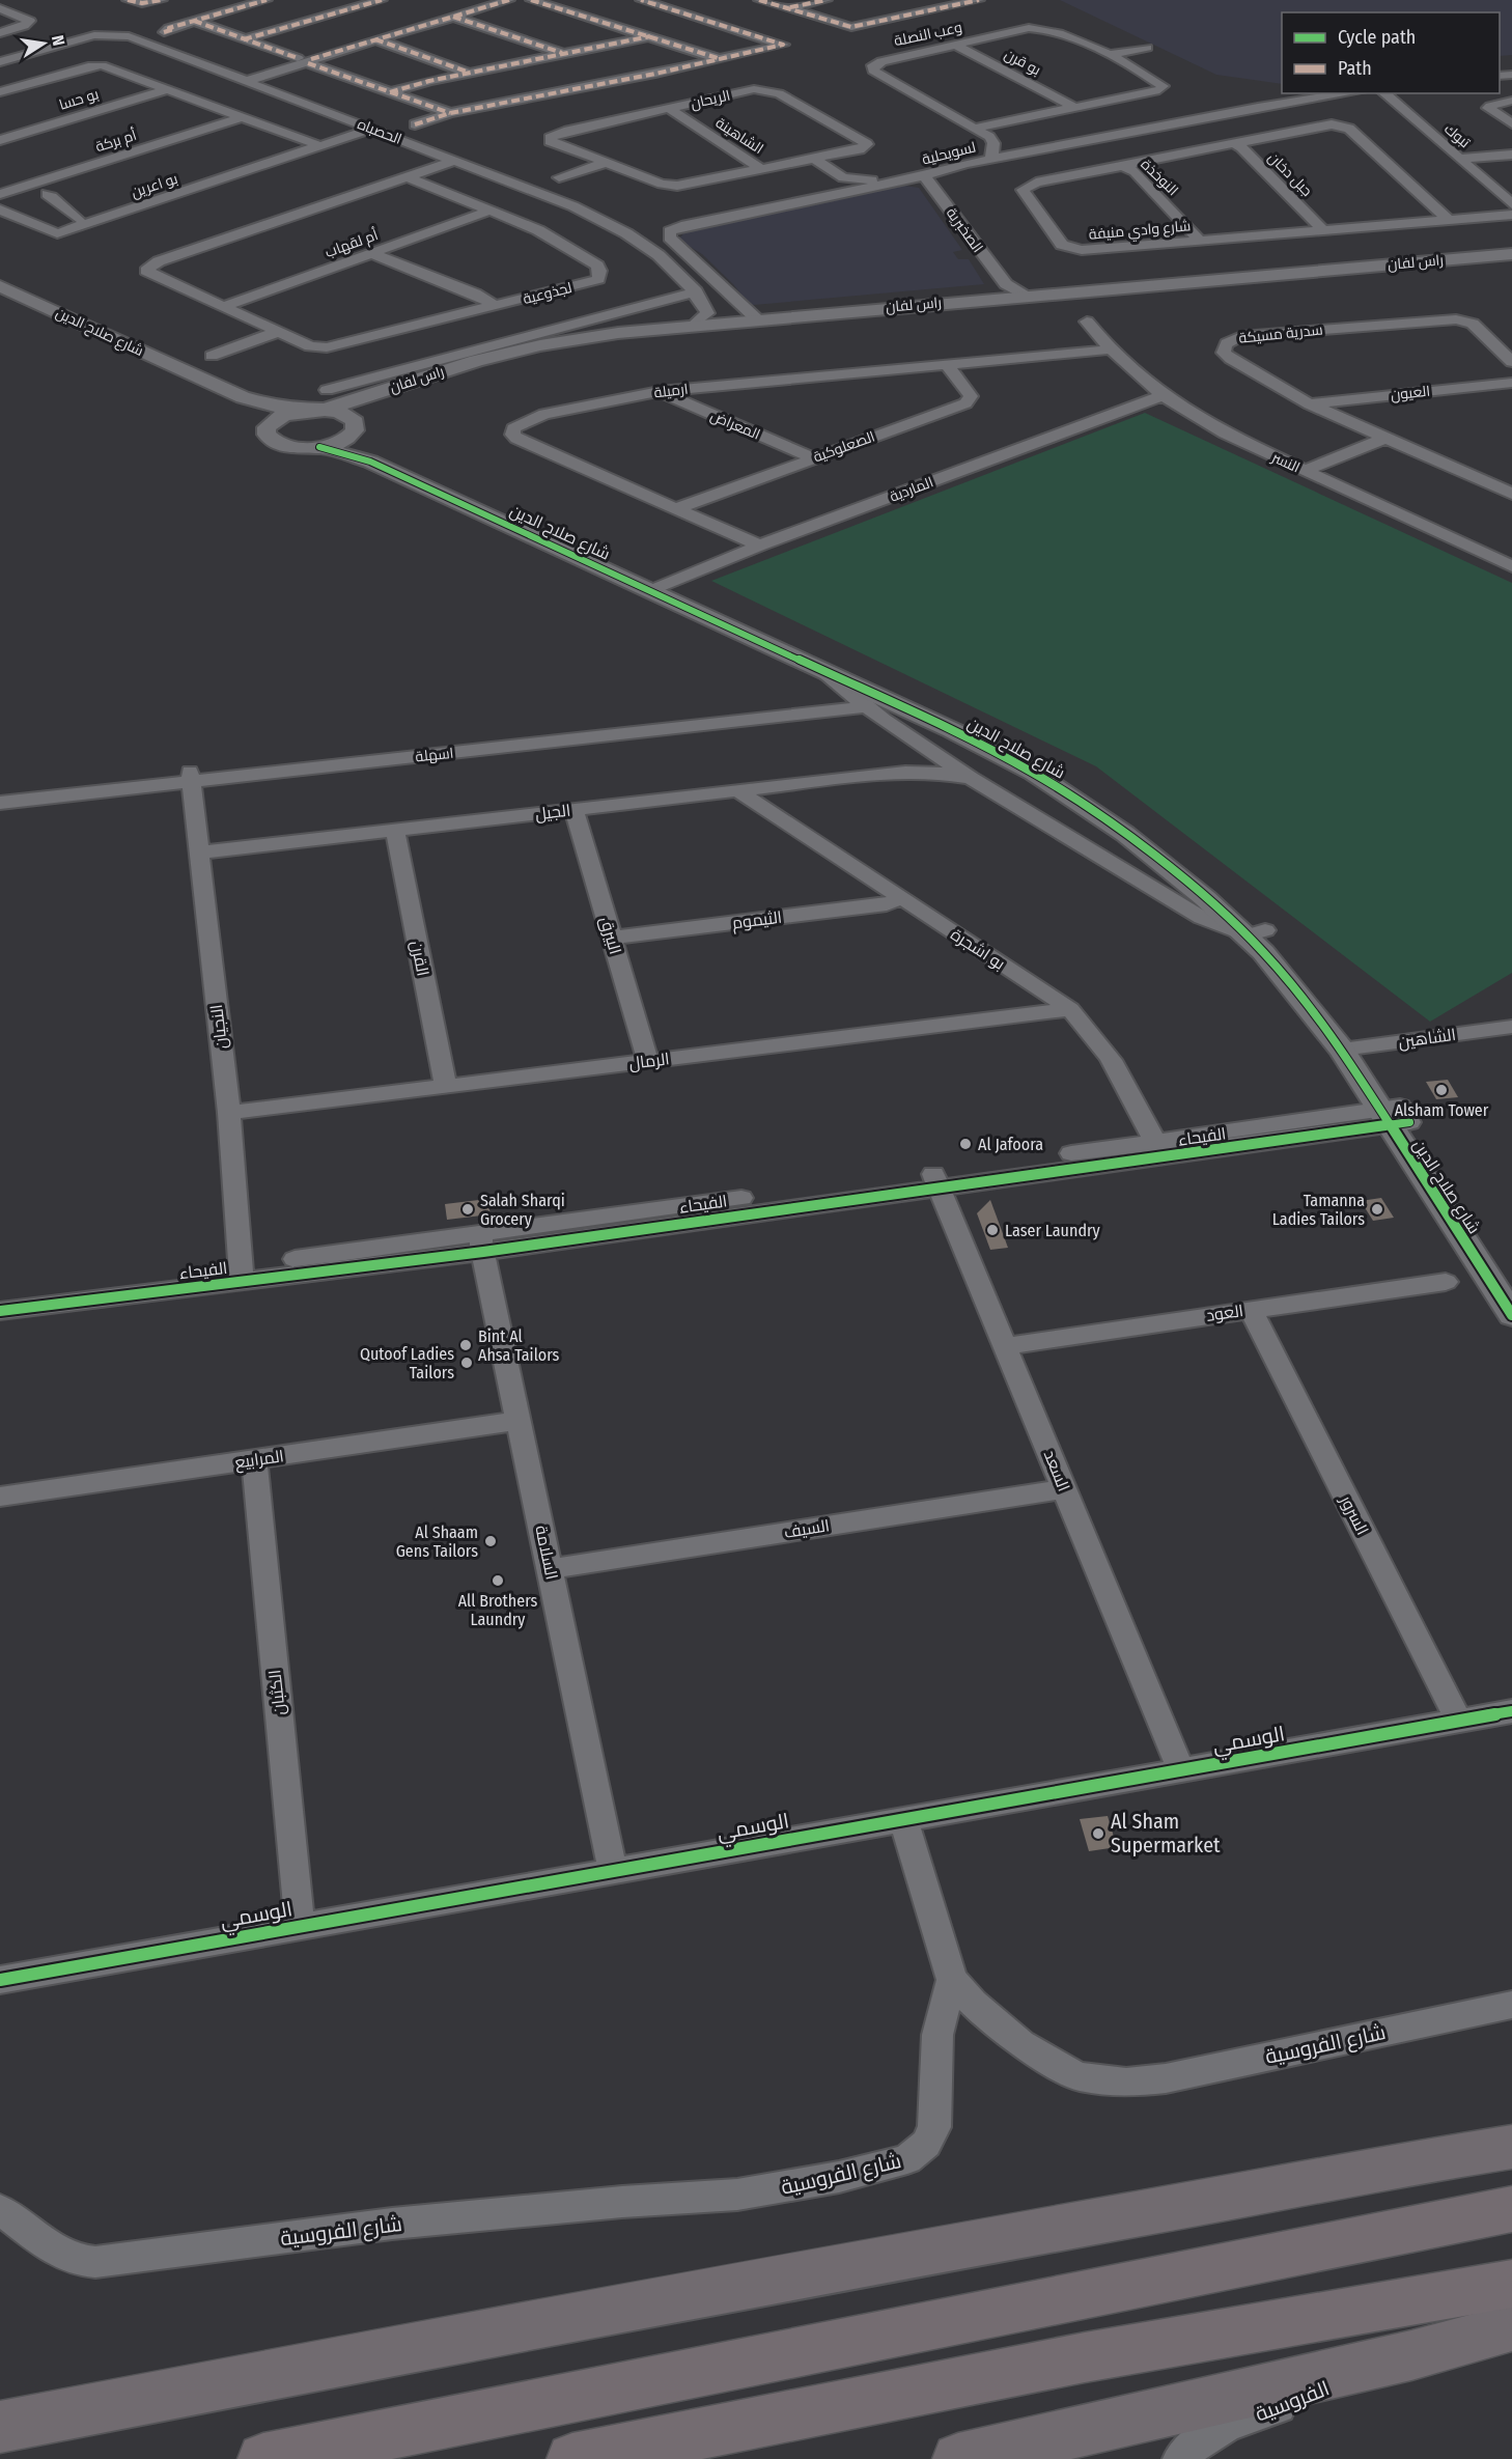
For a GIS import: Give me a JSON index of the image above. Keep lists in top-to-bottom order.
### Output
{
  "streets": {
    "street": [
      "وعب النصلة",
      "بو قرن",
      "بو حسا",
      "الريحان",
      "الحصباه",
      "الشاهينة",
      "تبوك",
      "أم بركة",
      "لسويحلية",
      "جبل دخان",
      "النوخذة",
      "بو اعرين",
      "الصخبرية",
      "شارع وادي منيفة",
      "أم لقهاب",
      "راس لفان",
      "لجذوعية",
      "شارع صلاح الدين",
      "سدرية مسيكة",
      "ارميلة",
      "العيون",
      "المعراض",
      "الصعلوكية",
      "النسر",
      "الماردية",
      "اسهلة",
      "الجيل",
      "الثيموم",
      "البيرق",
      "بو اشجرة",
      "القرن",
      "النجيان",
      "الشاهين",
      "الرمال",
      "الفيحاء",
      "العود",
      "المرابيع",
      "السعد",
      "السرور",
      "السيف",
      "السلامة",
      "الكثبان",
      "الوسمي",
      "شارع الفروسية",
      "الفروسية"
    ]
  },
  "crossings": [
    ["وعب النصلة", "بو قرن"],
    ["وعب النصلة", "لسويحلية"],
    ["الريحان", "الشاهينة"],
    ["الحصباه", "بو اعرين"],
    ["الحصباه", "راس لفان"],
    ["الحصباه", "لجذوعية"],
    ["لسويحلية", "الصخبرية"],
    ["لسويحلية", "راس لفان"],
    ["جبل دخان", "شارع وادي منيفة"],
    ["النوخذة", "شارع وادي منيفة"],
    ["الصخبرية", "راس لفان"],
    ["أم لقهاب", "لجذوعية"],
    ["راس لفان", "شارع صلاح الدين"],
    ["شارع صلاح الدين", "الماردية"],
    ["شارع صلاح الدين", "اسهلة"],
    ["شارع صلاح الدين", "الجيل"],
    ["شارع صلاح الدين", "الشاهين"],
    ["شارع صلاح الدين", "الفيحاء"],
    ["سدرية مسيكة", "العيون"],
    ["ارميلة", "المعراض"],
    ["ارميلة", "الصعلوكية"],
    ["ارميلة", "النسر"],
    ["ارميلة", "الماردية"],
    ["المعراض", "الصعلوكية"],
    ["النسر", "الماردية"],
    ["اسهلة", "النجيان"],
    ["الجيل", "البيرق"],
    ["الجيل", "بو اشجرة"],
    ["الجيل", "القرن"],
    ["الجيل", "النجيان"],
    ["الثيموم", "البيرق"],
    ["الثيموم", "بو اشجرة"],
    ["البيرق", "الرمال"],
    ["بو اشجرة", "الرمال"],
    ["بو اشجرة", "الفيحاء"],
    ["القرن", "الرمال"],
    ["النجيان", "الرمال"],
    ["النجيان", "الفيحاء"],
    ["الفيحاء", "السعد"],
    ["الفيحاء", "السلامة"],
    ["العود", "السعد"],
    ["العود", "السرور"],
    ["المرابيع", "السلامة"],
    ["المرابيع", "الكثبان"],
    ["السعد", "السيف"],
    ["السعد", "الوسمي"],
    ["السرور", "الوسمي"],
    ["السيف", "السلامة"],
    ["السلامة", "الوسمي"],
    ["الكثبان", "الوسمي"]
  ],
  "places": [
    "Alsham Tower",
    "Al Jafoora",
    "Salah Sharqi Grocery",
    "Tamanna Ladies Tailors",
    "Laser Laundry",
    "Bint Al Ahsa Tailors",
    "Qutoof Ladies Tailors",
    "Al Shaam Gens Tailors",
    "All Brothers Laundry",
    "Al Sham Supermarket"
  ],
  "legend": ["Cycle path", "Path"],
  "north": "right"
}
